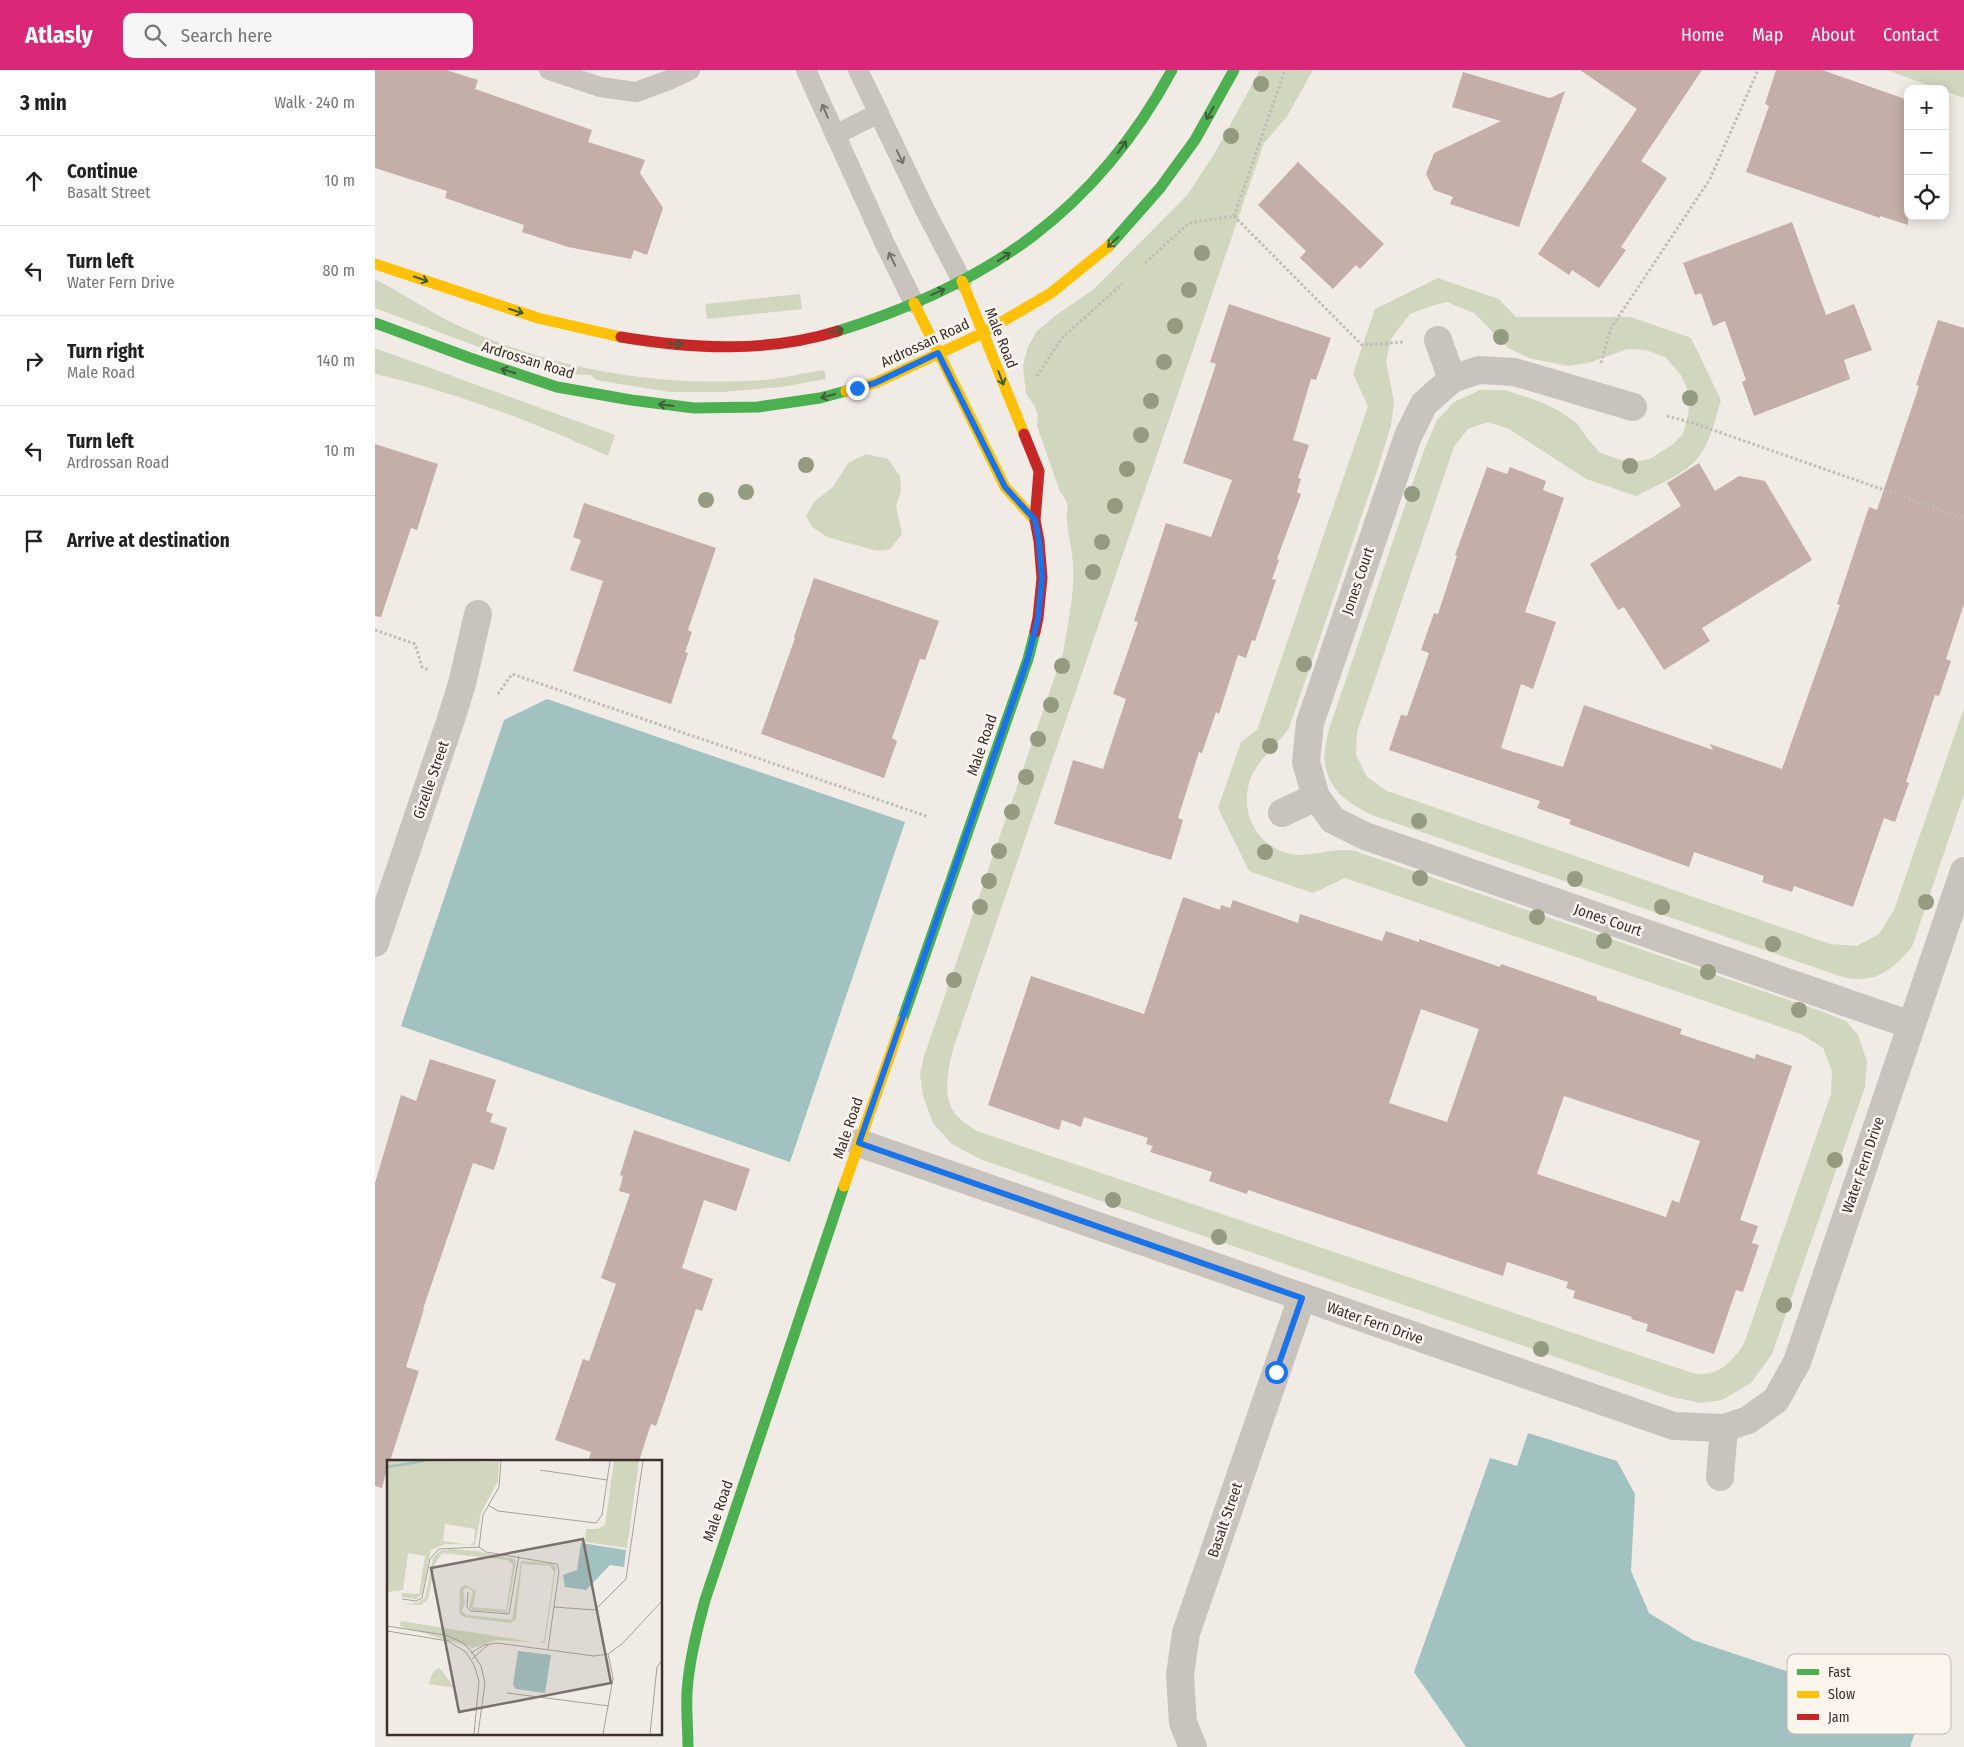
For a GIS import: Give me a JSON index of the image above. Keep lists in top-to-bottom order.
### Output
{
  "streets": {
    "main road": ["Male Road", "Ardrossan Road"],
    "street": [
      "Jones Court",
      "Gizelle Street",
      "Water Fern Drive",
      "Basalt Street"
    ]
  },
  "crossings": [
    ["Male Road", "Ardrossan Road"],
    ["Male Road", "Water Fern Drive"],
    ["Jones Court", "Water Fern Drive"],
    ["Water Fern Drive", "Basalt Street"]
  ],
  "legend": ["Fast", "Slow", "Jam"],
  "page": {
    "header": "Atlasly",
    "search": "Search here",
    "nav": [
      "Home",
      "Map",
      "About",
      "Contact"
    ],
    "heading": ["3 min", "Walk · 240 m"],
    "map_buttons": ["+", "−"],
    "list": [
      ["Continue", "Basalt Street", "10 m"],
      ["Turn left", "Water Fern Drive", "80 m"],
      ["Turn right", "Male Road", "140 m"],
      ["Turn left", "Ardrossan Road", "10 m"],
      "Arrive at destination"
    ]
  }
}
